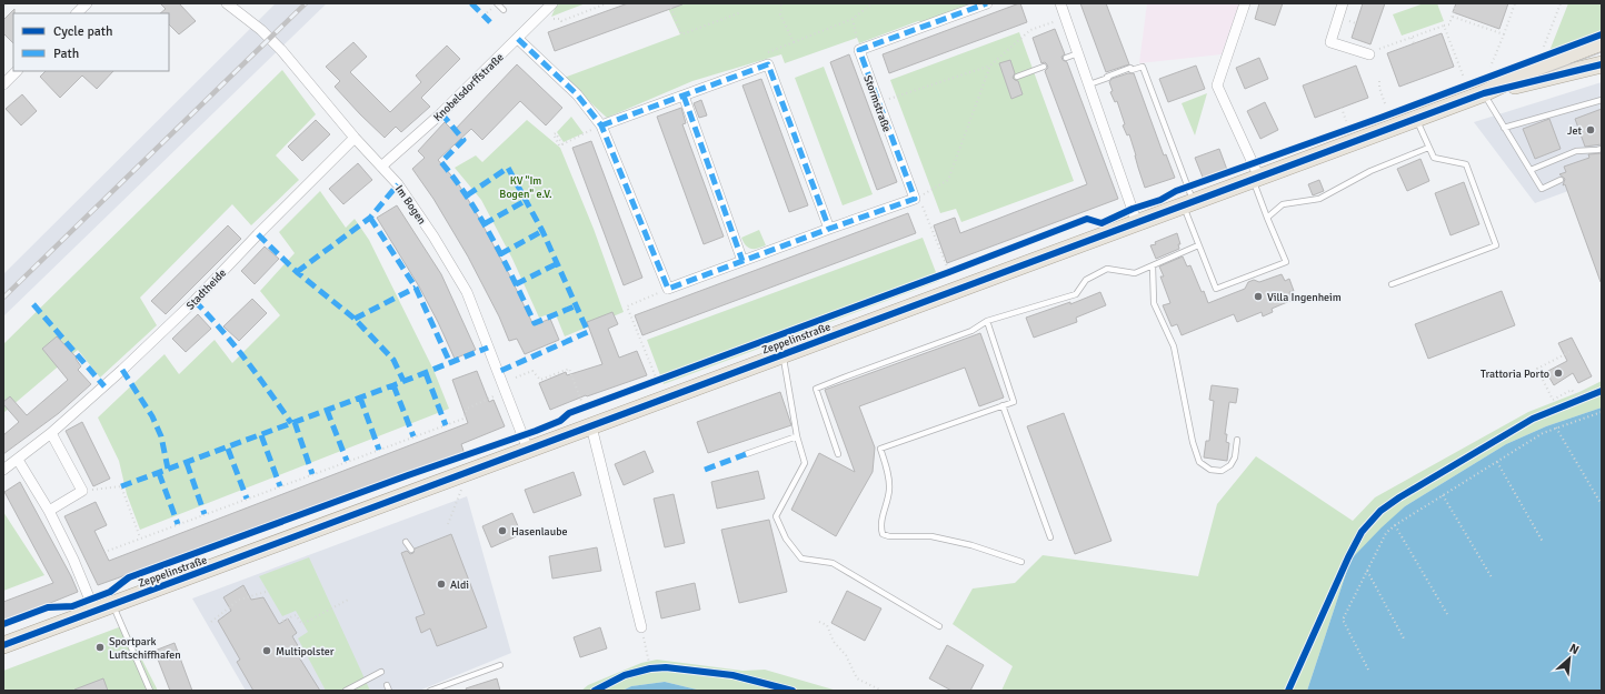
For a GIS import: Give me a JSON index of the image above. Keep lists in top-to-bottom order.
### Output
{
  "streets": {
    "main road": ["Zeppelinstraße"],
    "street": [
      "Knobelsdorffstraße",
      "Stormstraße",
      "Im Bogen",
      "Stadtheide"
    ]
  },
  "crossings": [
    ["Knobelsdorffstraße", "Im Bogen"],
    ["Im Bogen", "Stadtheide"],
    ["Im Bogen", "Zeppelinstraße"]
  ],
  "parks": ["KV \"Im Bogen\" e.V."],
  "places": [
    "Jet",
    "Villa Ingenheim",
    "Trattoria Porto",
    "Hasenlaube",
    "Aldi",
    "Sportpark Luftschiffhafen",
    "Multipolster"
  ],
  "legend": ["Cycle path", "Path"],
  "north": "top right"
}
